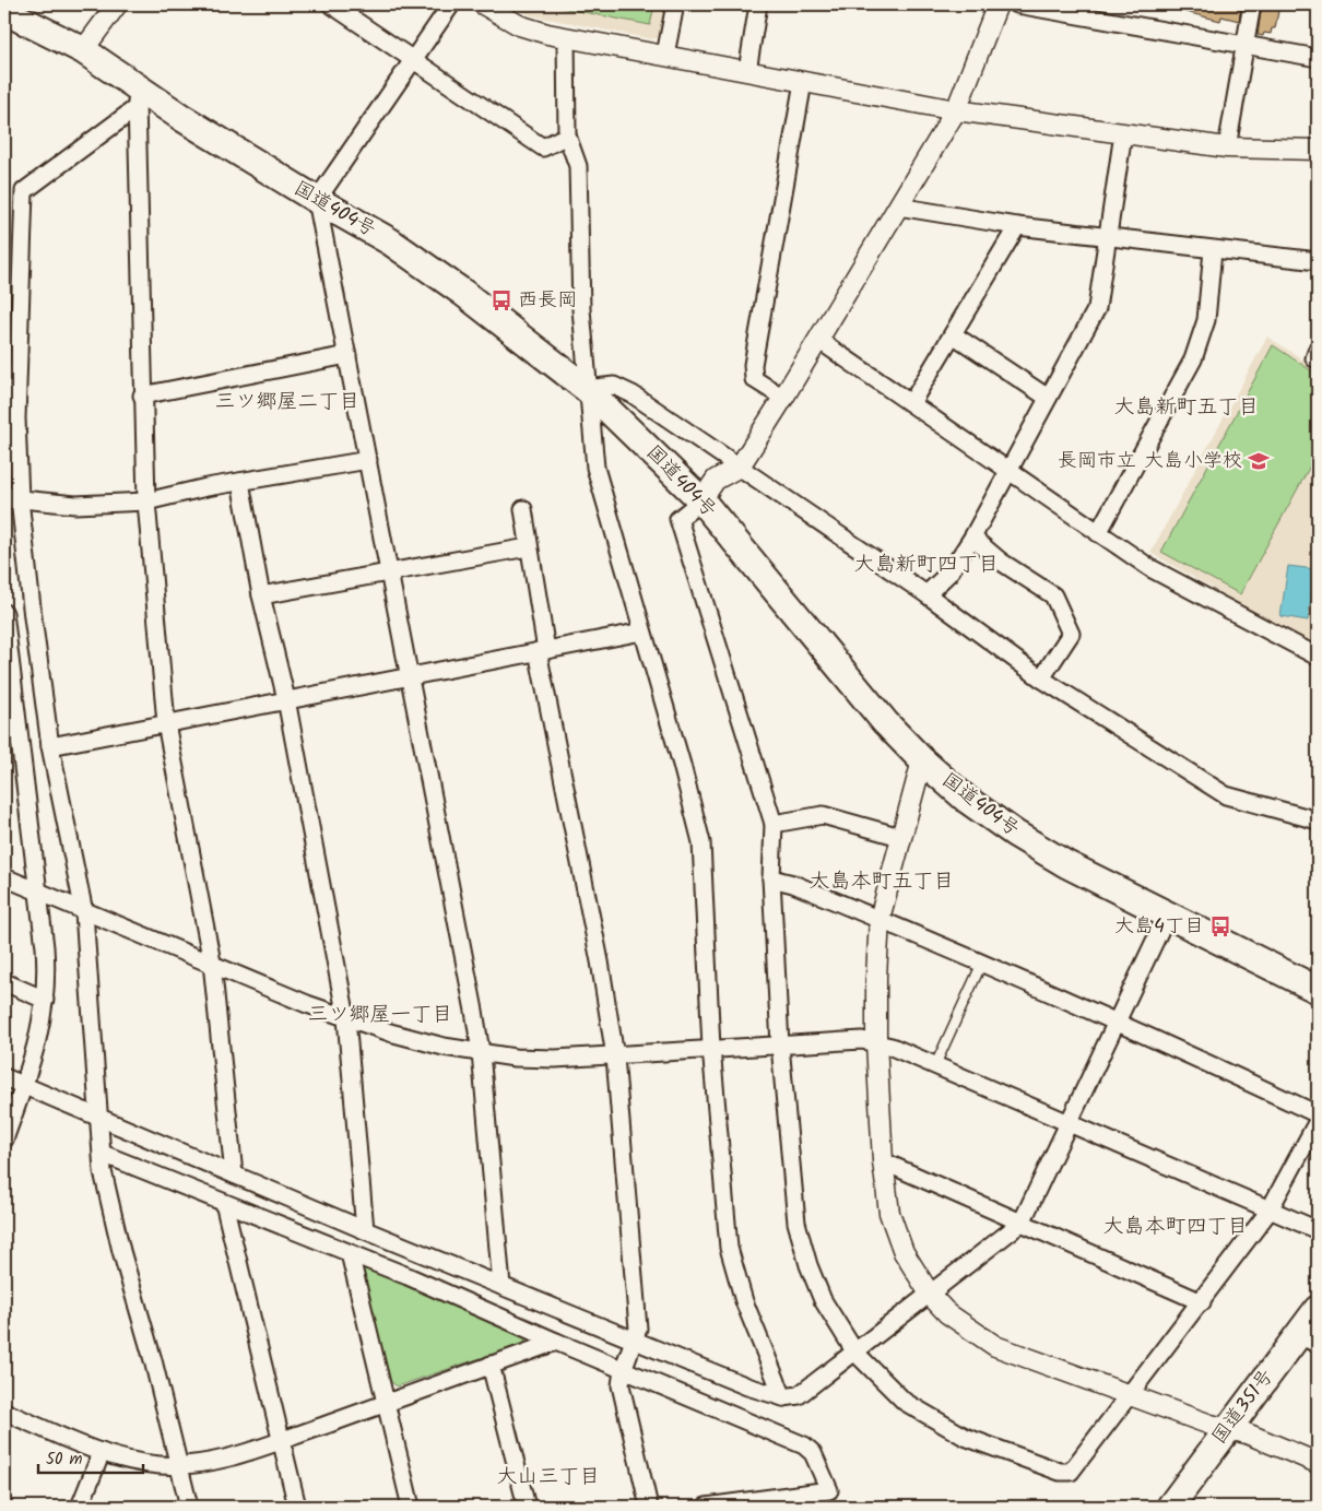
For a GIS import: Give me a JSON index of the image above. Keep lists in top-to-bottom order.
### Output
{
  "streets": {
    "highway": ["国道404号", "国道351号"]
  },
  "districts": [
    "三ツ郷屋二丁目",
    "大島新町五丁目",
    "大島新町四丁目",
    "大島本町五丁目",
    "三ツ郷屋一丁目",
    "大島本町四丁目",
    "大山三丁目"
  ],
  "places": {
    "bus stop": ["西長岡", "大島4丁目"],
    "school or university": ["長岡市立 大島小学校"]
  },
  "scale_bar": "50 m"
}
